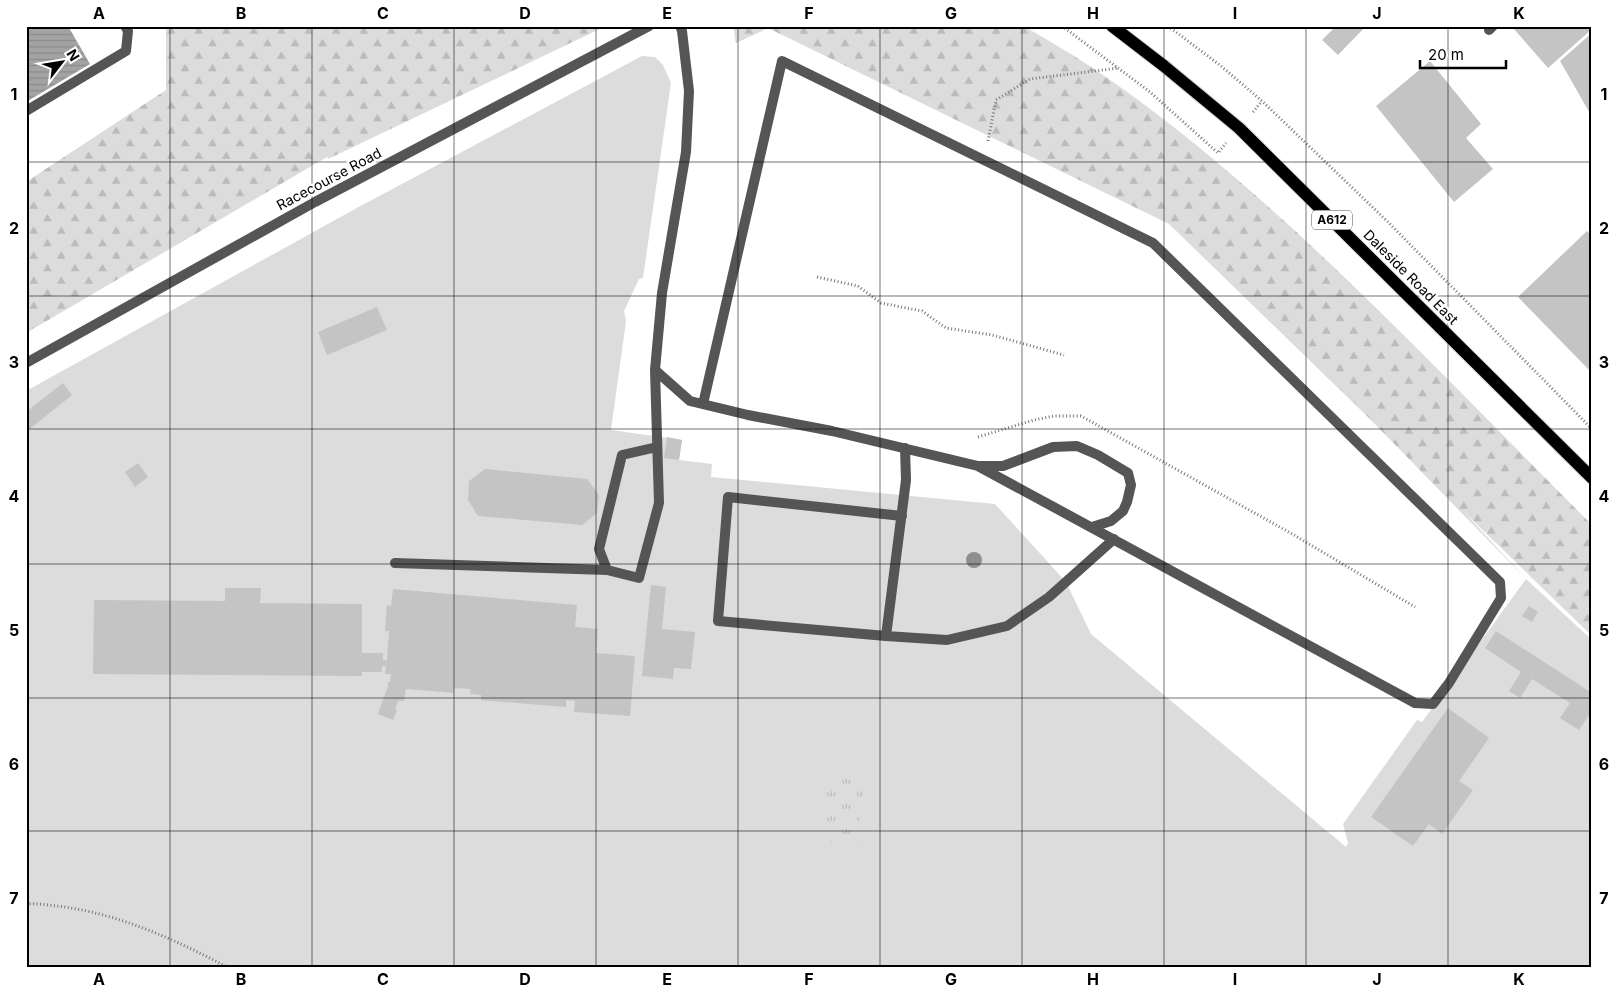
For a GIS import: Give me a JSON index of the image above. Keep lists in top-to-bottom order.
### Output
{
  "streets": {
    "main road": ["A612", "Daleside Road East"],
    "street": ["Racecourse Road"]
  },
  "scale_bar": "20 m",
  "north": "top right",
  "grid": {
    "columns": [
      "A",
      "B",
      "C",
      "D",
      "E",
      "F",
      "G",
      "H",
      "I",
      "J",
      "K"
    ],
    "rows": [
      "1",
      "2",
      "3",
      "4",
      "5",
      "6",
      "7"
    ]
  }
}
